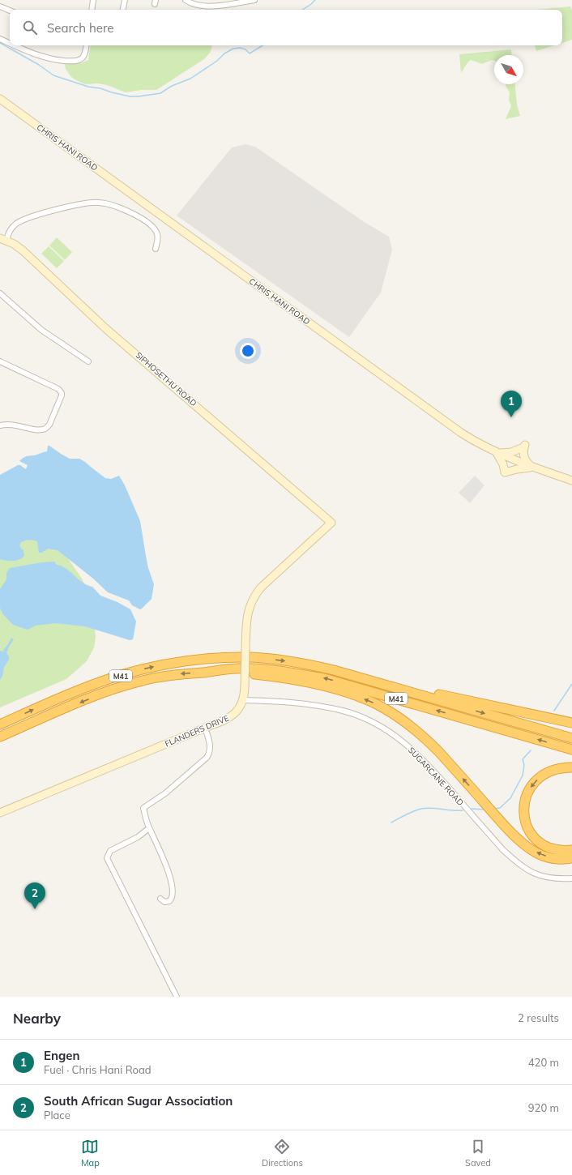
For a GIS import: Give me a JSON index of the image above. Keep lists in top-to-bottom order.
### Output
{
  "streets": {
    "highway": ["M41"],
    "street": [
      "CHRIS HANI ROAD",
      "SIPHOSETHU ROAD",
      "FLANDERS DRIVE",
      "SUGARCANE ROAD"
    ]
  },
  "crossings": [
    ["SIPHOSETHU ROAD", "FLANDERS DRIVE"],
    ["FLANDERS DRIVE", "SUGARCANE ROAD"]
  ],
  "north": "bottom right",
  "page": {
    "search": "Search here",
    "pins": ["1", "2"],
    "heading": ["Nearby", "2 results"],
    "list": [
      {
        "mark": "1",
        "name": "Engen",
        "note": "Fuel · Chris Hani Road",
        "value": "420 m"
      },
      {
        "mark": "2",
        "name": "South African Sugar Association",
        "note": "Place",
        "value": "920 m"
      }
    ],
    "nav": ["Map", "Directions", "Saved"]
  }
}
